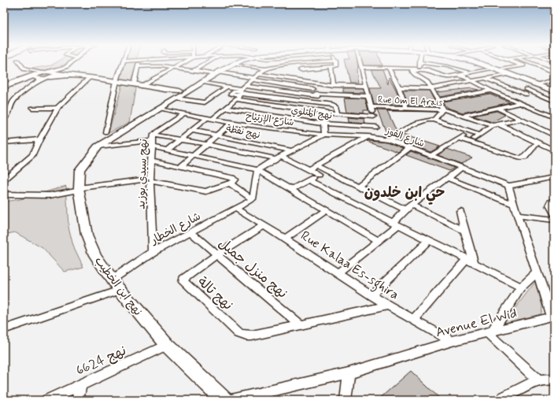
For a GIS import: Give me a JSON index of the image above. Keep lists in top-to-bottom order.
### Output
{
  "streets": {
    "street": [
      "Rue Om El Arais",
      "نهج المتلوي",
      "شارع الإرتياح",
      "نهج نفطة",
      "شارع الفوز",
      "نهج سيدي بوزيد",
      "شارع الخطار",
      "Rue Kalaa Es-sghira",
      "نهج منزل جميل",
      "نهج ابن الخطيب",
      "نهج تالة",
      "Avenue El Wid",
      "نهج 6624"
    ]
  },
  "crossings": [
    ["Rue Om El Arais", "شارع الفوز"],
    ["نهج المتلوي", "شارع الإرتياح"],
    ["نهج المتلوي", "شارع الفوز"],
    ["شارع الإرتياح", "شارع الفوز"],
    ["شارع الإرتياح", "نهج سيدي بوزيد"],
    ["شارع الإرتياح", "نهج ابن الخطيب"],
    ["شارع الفوز", "Avenue El Wid"],
    ["نهج سيدي بوزيد", "شارع الخطار"],
    ["شارع الخطار", "Rue Kalaa Es-sghira"],
    ["شارع الخطار", "نهج منزل جميل"],
    ["شارع الخطار", "نهج ابن الخطيب"],
    ["Rue Kalaa Es-sghira", "Avenue El Wid"],
    ["نهج منزل جميل", "نهج تالة"],
    ["نهج ابن الخطيب", "نهج 6624"]
  ],
  "districts": ["حي ابن خلدون"]
}
